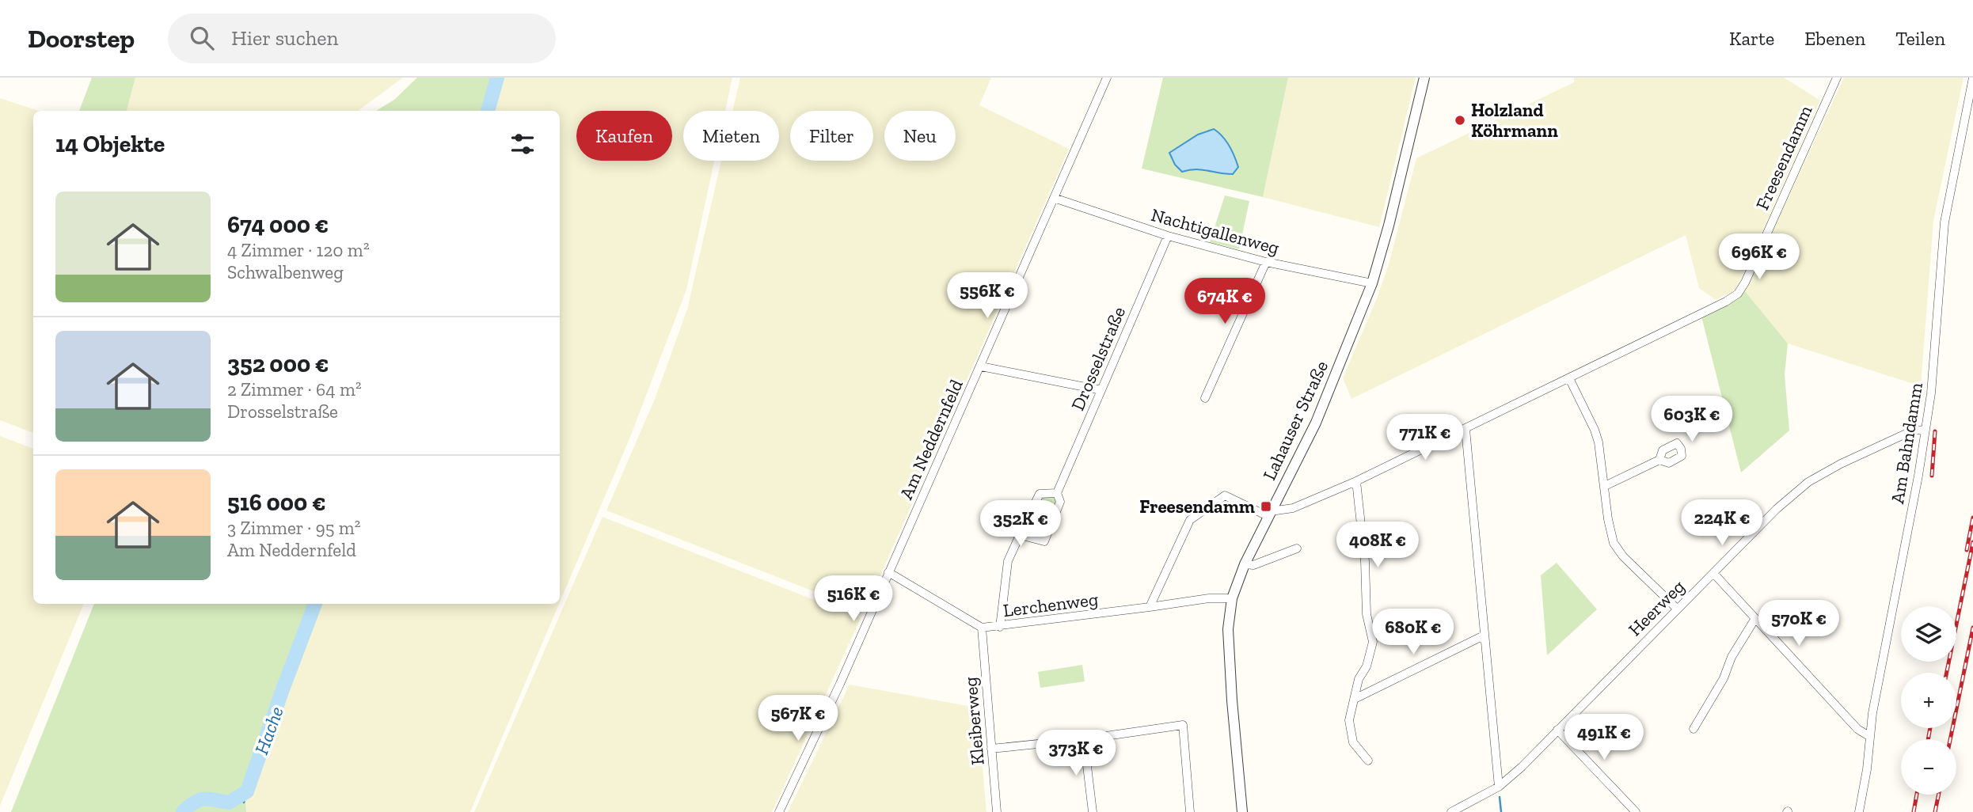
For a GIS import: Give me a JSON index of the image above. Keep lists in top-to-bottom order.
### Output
{
  "streets": {
    "street": [
      "Freesendamm",
      "Nachtigallenweg",
      "Drosselstraße",
      "Lahauser Straße",
      "Am Neddernfeld",
      "Am Bahndamm",
      "Lerchenweg",
      "Heerweg",
      "Kleiberweg"
    ]
  },
  "crossings": [
    ["Freesendamm", "Lahauser Straße"],
    ["Nachtigallenweg", "Drosselstraße"],
    ["Nachtigallenweg", "Lahauser Straße"],
    ["Nachtigallenweg", "Am Neddernfeld"],
    ["Lahauser Straße", "Lerchenweg"],
    ["Am Neddernfeld", "Lerchenweg"],
    ["Am Bahndamm", "Heerweg"],
    ["Lerchenweg", "Kleiberweg"]
  ],
  "water": ["Hache"],
  "places": {
    "other": ["Holzland Köhrmann"],
    "transit": ["Freesendamm"]
  },
  "page": {
    "header": "Doorstep",
    "search": "Hier suchen",
    "nav": ["Karte", "Ebenen", "Teilen"],
    "chip": [
      "Kaufen",
      "Mieten",
      "Filter",
      "Neu"
    ],
    "heading": "14 Objekte",
    "list": [
      {
        "name": "674 000 €",
        "note": "4 Zimmer · 120 m² · Schwalbenweg"
      },
      {
        "name": "352 000 €",
        "note": "2 Zimmer · 64 m² · Drosselstraße"
      },
      {
        "name": "516 000 €",
        "note": "3 Zimmer · 95 m² · Am Neddernfeld"
      }
    ],
    "price": [
      "696K €",
      "556K €",
      "674K €",
      "603K €",
      "771K €",
      "224K €",
      "352K €",
      "408K €",
      "516K €",
      "570K €",
      "680K €",
      "567K €",
      "491K €",
      "373K €"
    ],
    "map_buttons": ["+", "−"]
  }
}
